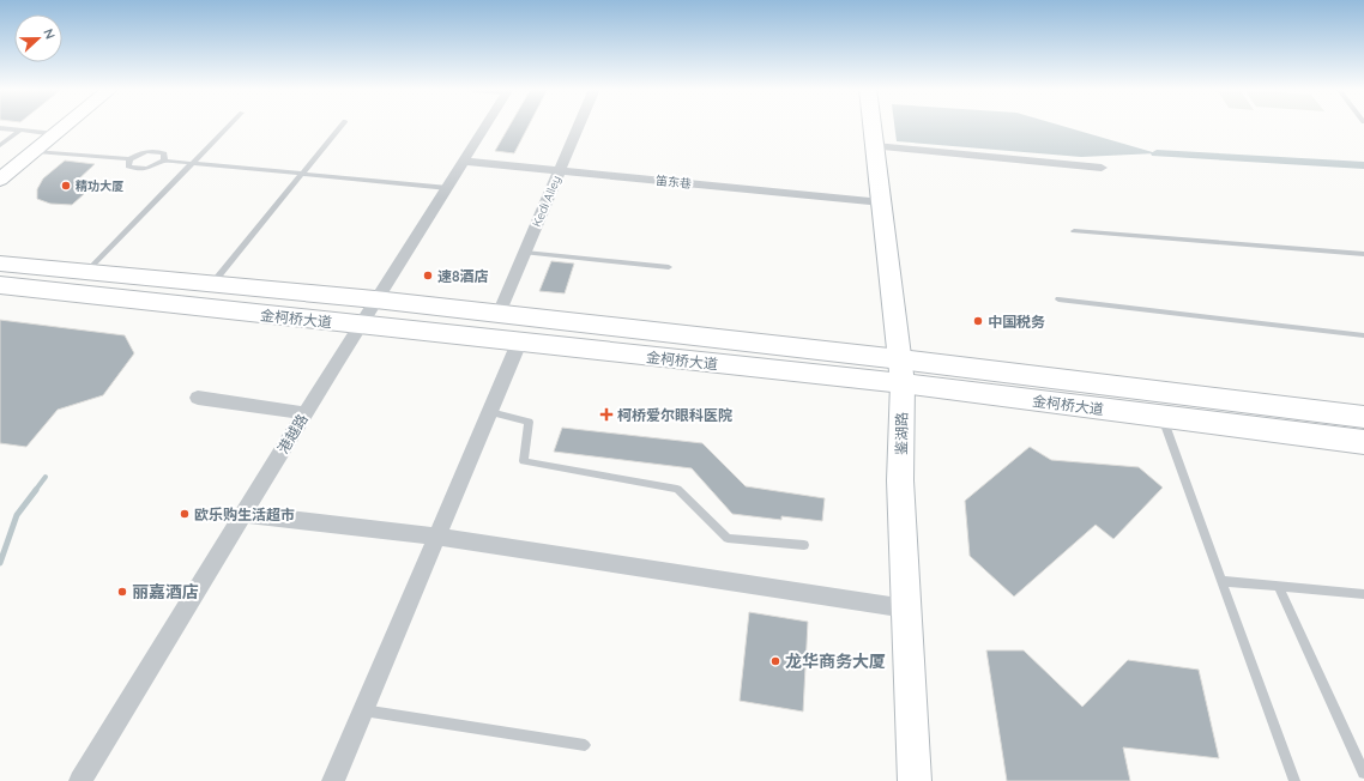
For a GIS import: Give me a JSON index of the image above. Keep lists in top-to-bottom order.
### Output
{
  "streets": {
    "main road": ["金柯桥大道"],
    "street": [
      "笛东巷",
      "Kedi Alley",
      "港越路",
      "鉴湖路"
    ]
  },
  "crossings": [
    ["笛东巷", "Kedi Alley"],
    ["笛东巷", "港越路"],
    ["笛东巷", "鉴湖路"],
    ["Kedi Alley", "金柯桥大道"],
    ["金柯桥大道", "港越路"],
    ["金柯桥大道", "鉴湖路"]
  ],
  "places": {
    "other": [
      "精功大厦",
      "速8酒店",
      "中国税务",
      "欧乐购生活超市",
      "丽嘉酒店",
      "龙华商务大厦"
    ],
    "health": ["柯桥爱尔眼科医院"]
  },
  "north": "right"
}
